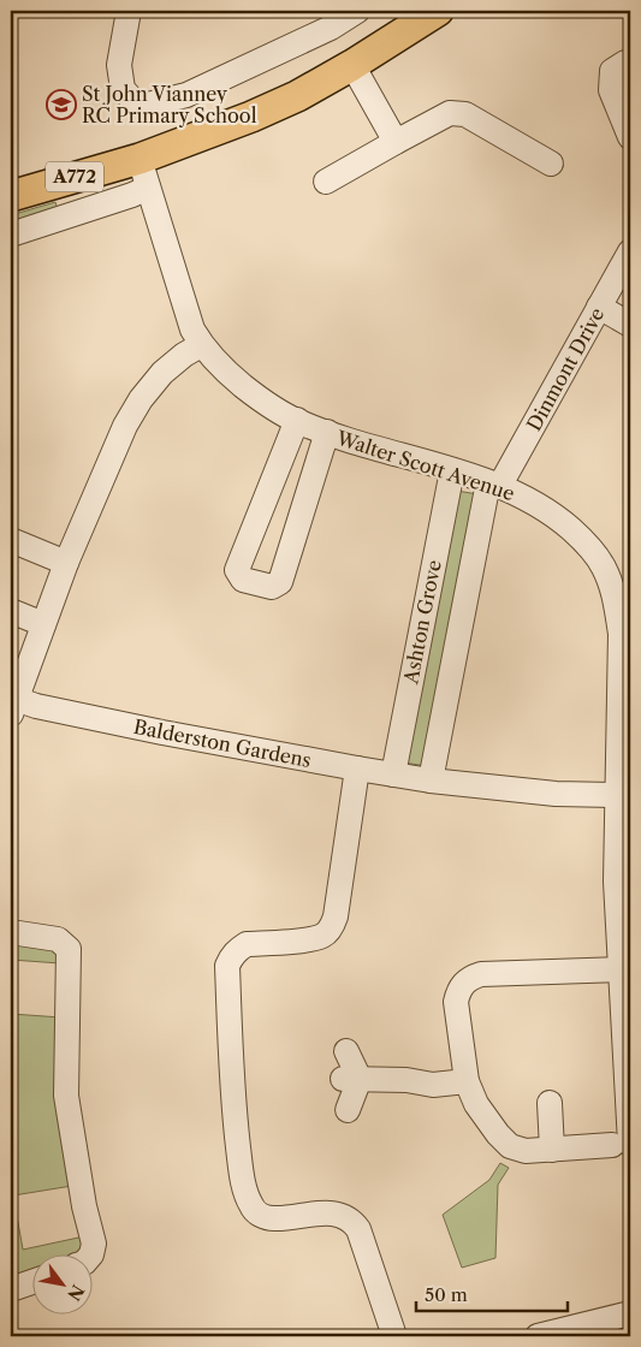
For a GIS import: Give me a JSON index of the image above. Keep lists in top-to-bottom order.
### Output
{
  "streets": {
    "main road": ["A772"],
    "street": [
      "Dinmont Drive",
      "Walter Scott Avenue",
      "Ashton Grove",
      "Balderston Gardens"
    ]
  },
  "crossings": [
    ["A772", "Walter Scott Avenue"],
    ["Dinmont Drive", "Walter Scott Avenue"],
    ["Dinmont Drive", "Ashton Grove"],
    ["Walter Scott Avenue", "Ashton Grove"],
    ["Walter Scott Avenue", "Balderston Gardens"],
    ["Ashton Grove", "Balderston Gardens"]
  ],
  "places": {
    "school or university": ["St John Vianney RC Primary School"]
  },
  "scale_bar": "50 m",
  "north": "bottom right"
}
